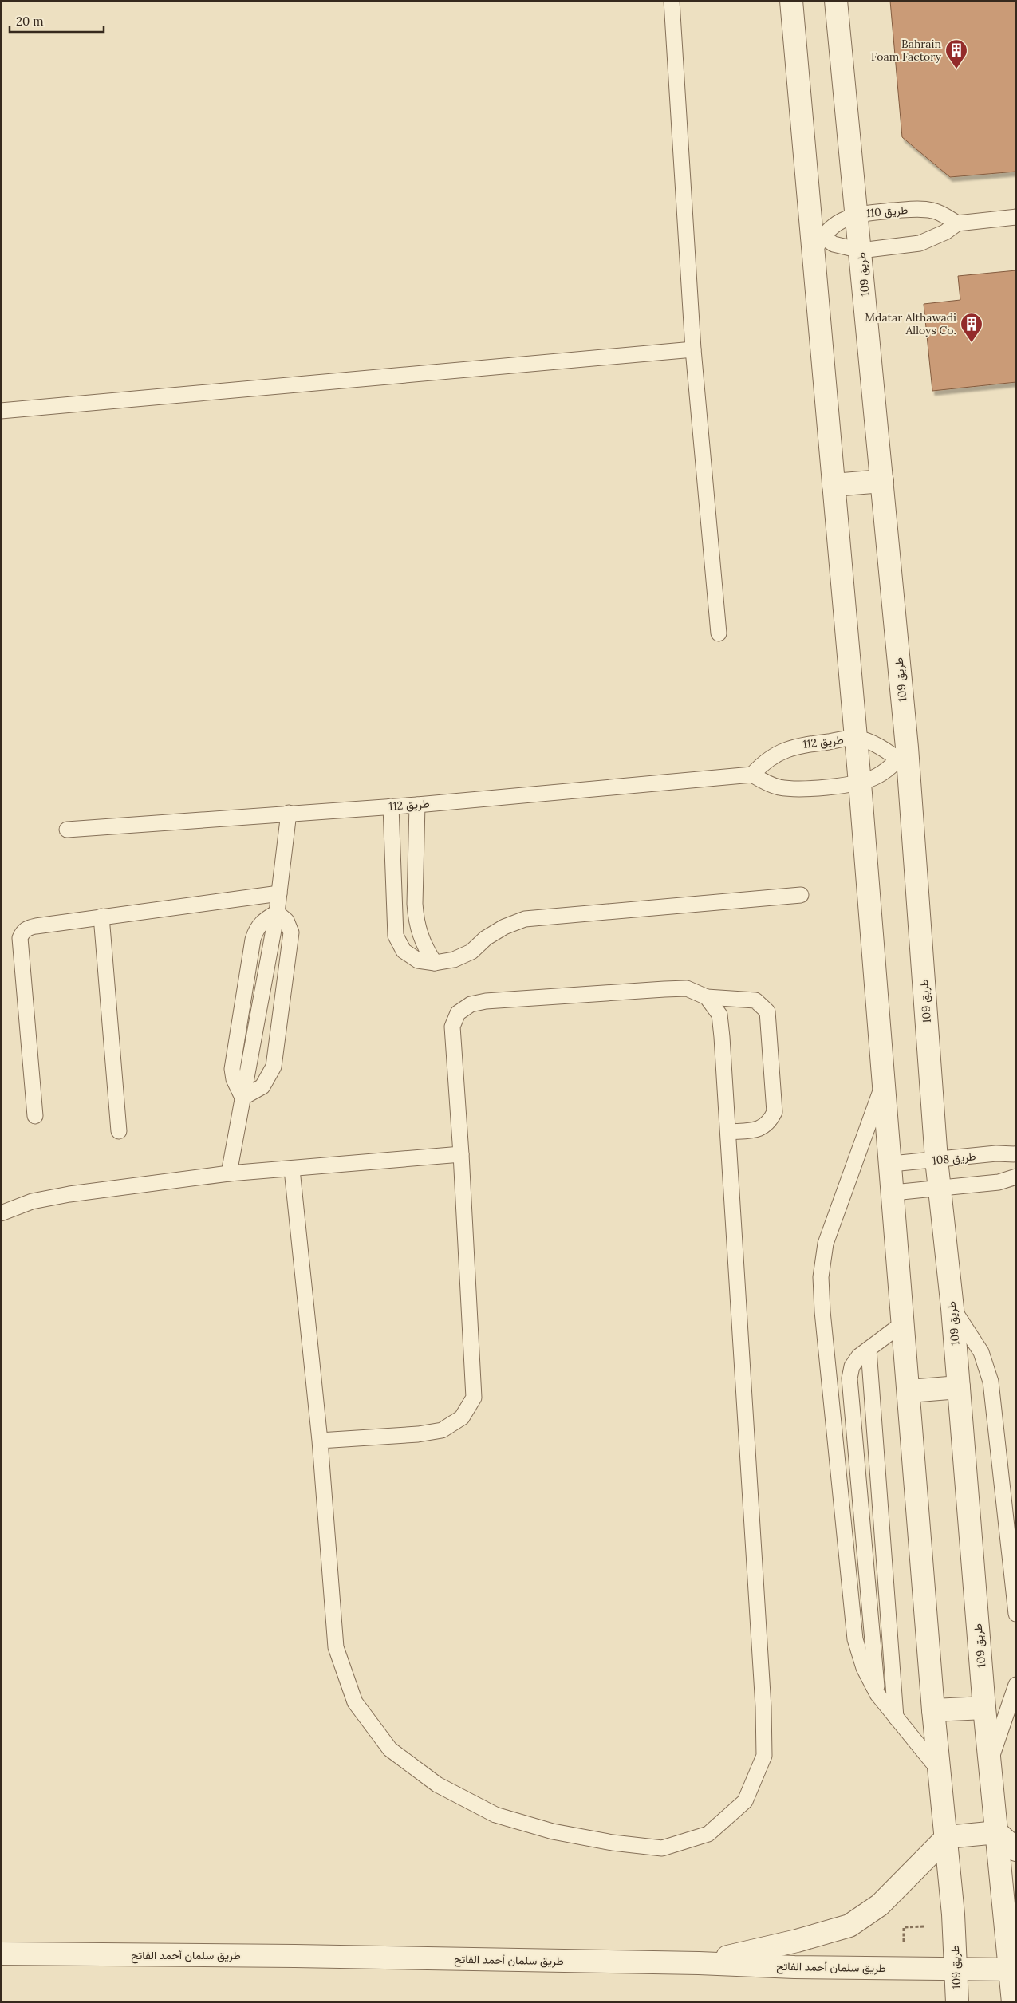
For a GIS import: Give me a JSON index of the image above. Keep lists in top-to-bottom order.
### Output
{
  "streets": {
    "street": ["طريق 109", "طريق سلمان أحمد الفاتح"],
    "lane": ["طريق 110", "طريق 112", "طريق 108"]
  },
  "crossings": [
    ["طريق 110", "طريق 109"],
    ["طريق 109", "طريق 112"],
    ["طريق 109", "طريق 108"],
    ["طريق 109", "طريق سلمان أحمد الفاتح"]
  ],
  "places": {
    "building": ["Bahrain Foam Factory", "Mdatar Althawadi Alloys Co."]
  },
  "scale_bar": "20 m"
}
